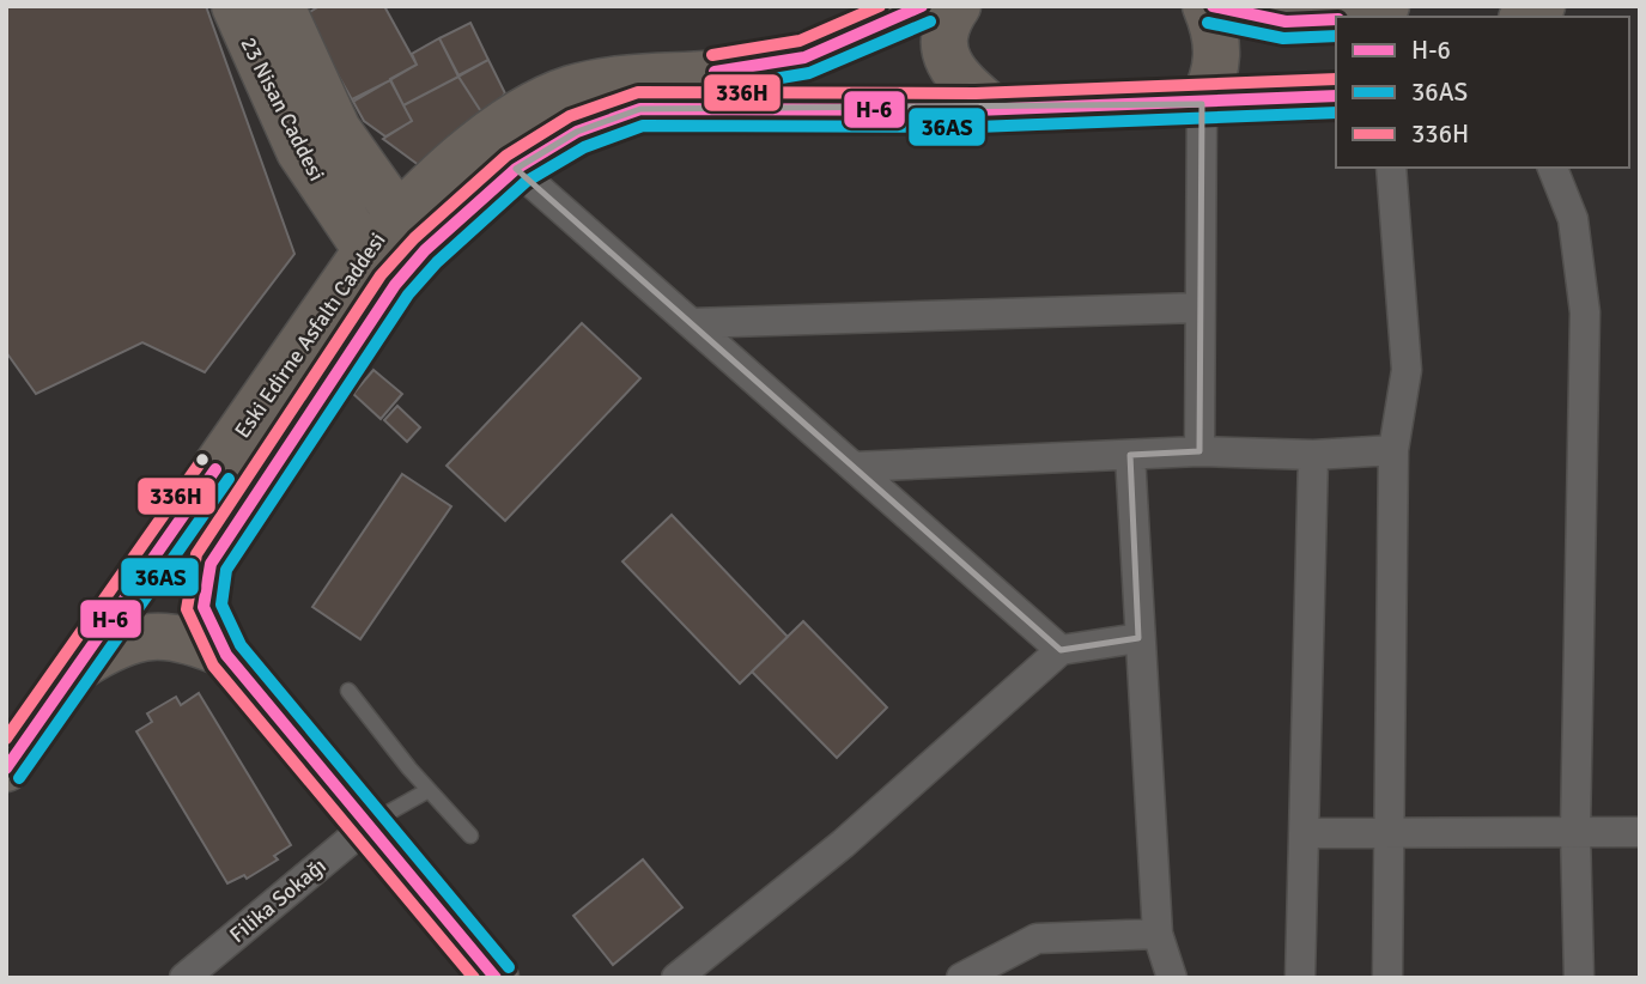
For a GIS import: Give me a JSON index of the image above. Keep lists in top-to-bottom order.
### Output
{
  "streets": {
    "main road": ["23 Nisan Caddesi", "Eski Edirne Asfaltı Caddesi"],
    "street": ["Filika Sokağı"]
  },
  "crossings": [
    ["23 Nisan Caddesi", "Eski Edirne Asfaltı Caddesi"]
  ],
  "lines": ["transit line H-6", "transit line 336H", "transit line 36AS"],
  "legend": ["H-6", "36AS", "336H"]
}
